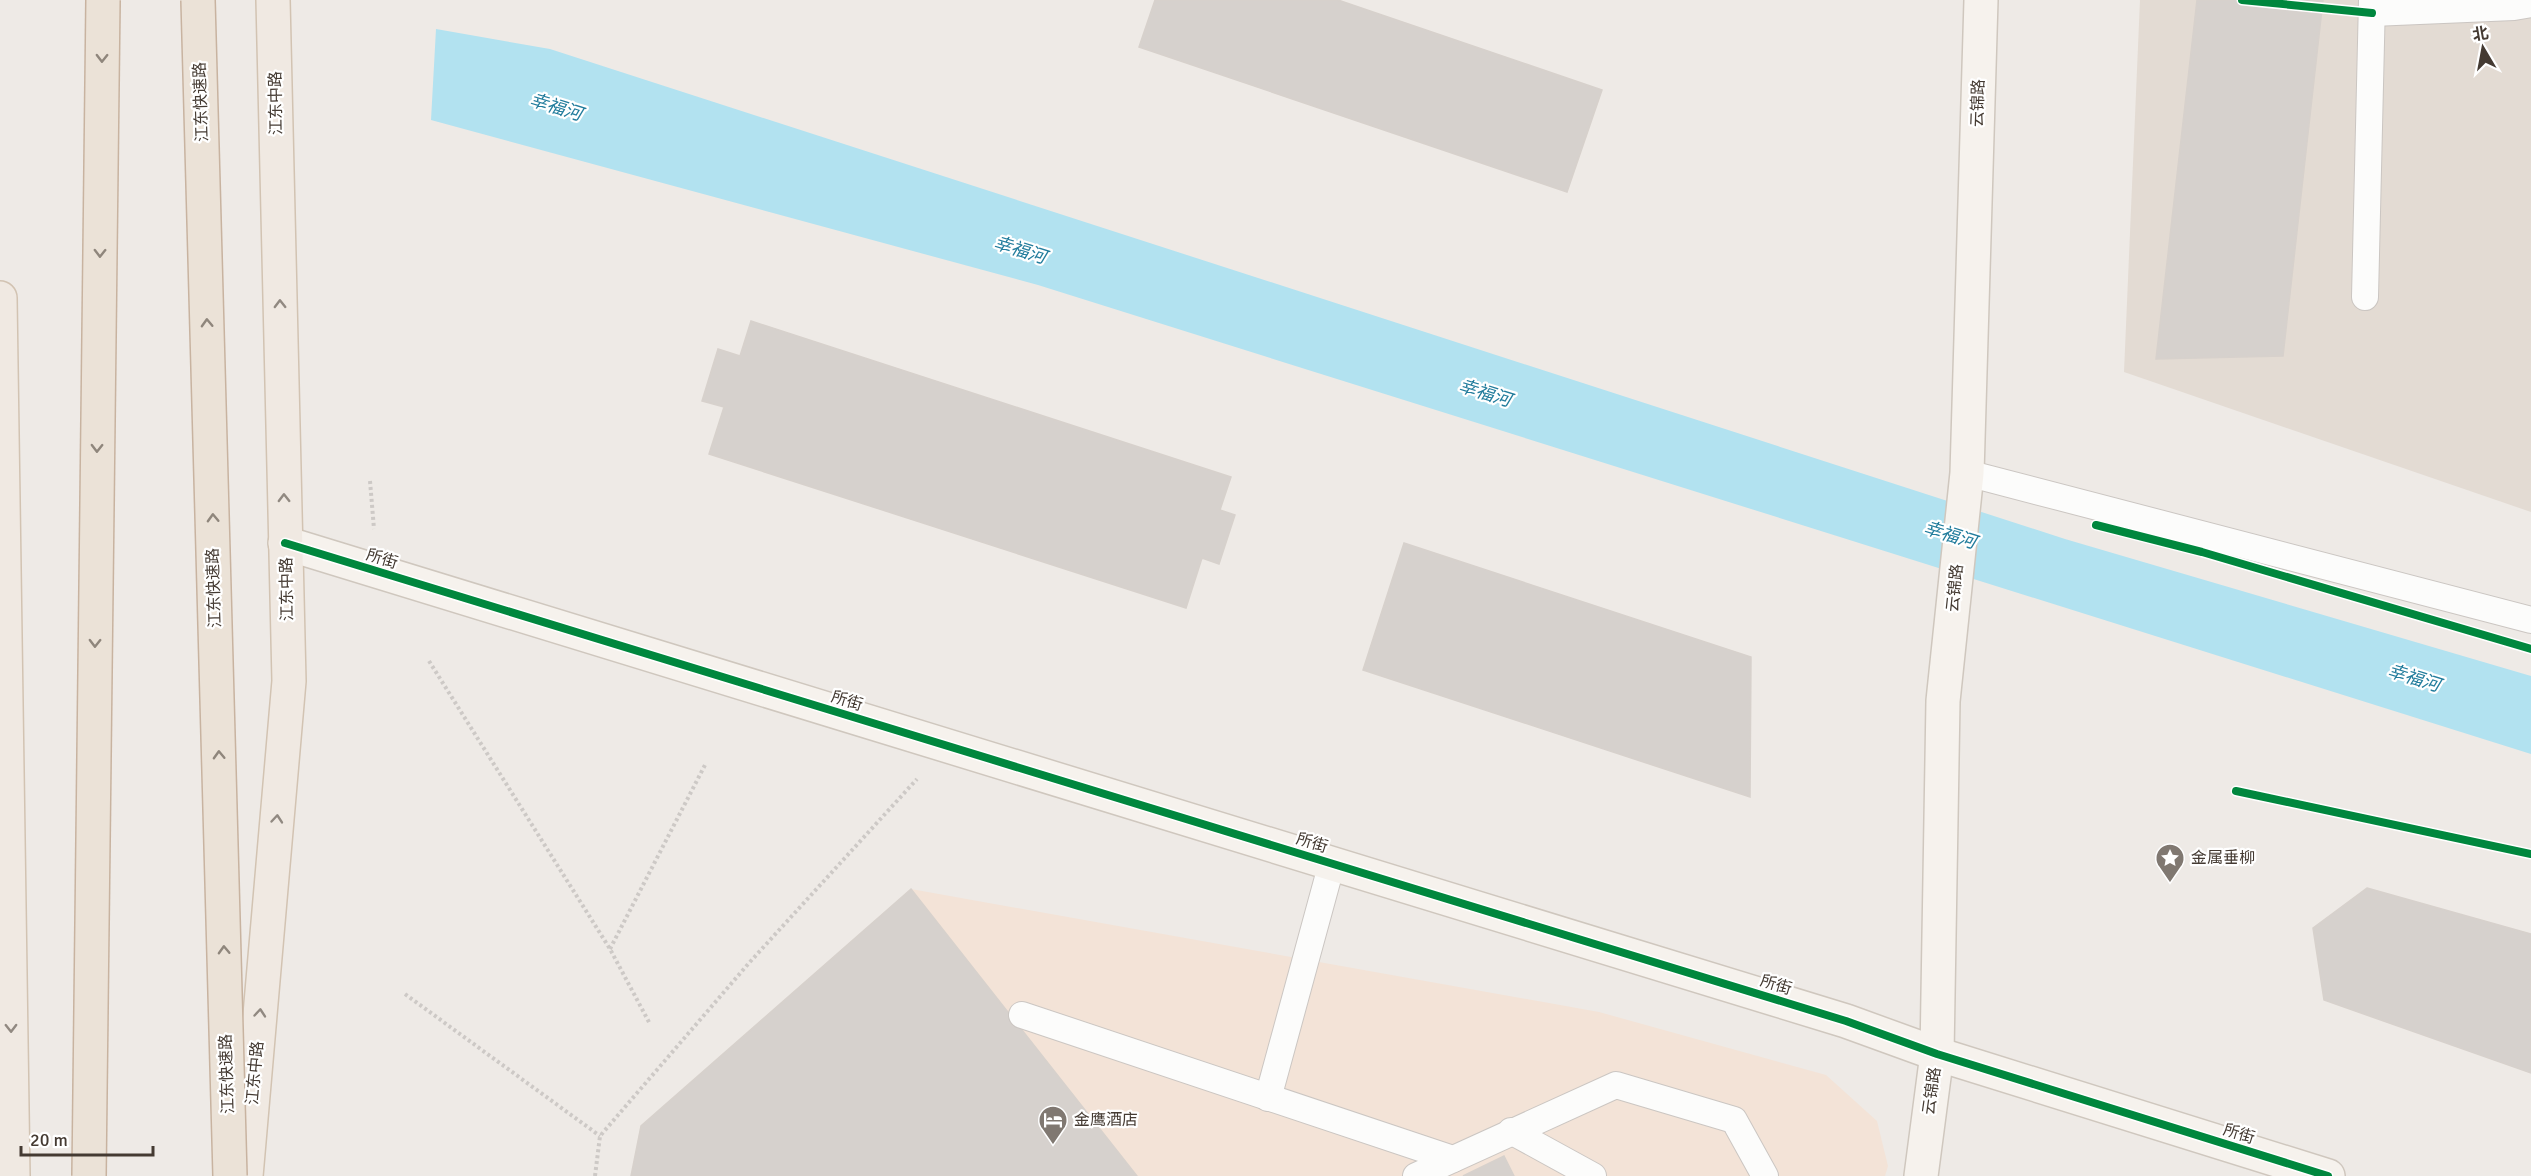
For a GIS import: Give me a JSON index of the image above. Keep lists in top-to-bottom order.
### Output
{
  "streets": {
    "highway": ["江东快速路"],
    "main road": ["江东中路"],
    "street": ["云锦路", "所街"]
  },
  "crossings": [
    ["江东中路", "所街"],
    ["云锦路", "所街"]
  ],
  "water": ["幸福河"],
  "places": {
    "place": ["金属垂柳"],
    "hotel": ["金鹰酒店"]
  },
  "scale_bar": "20 m",
  "north": "top"
}
